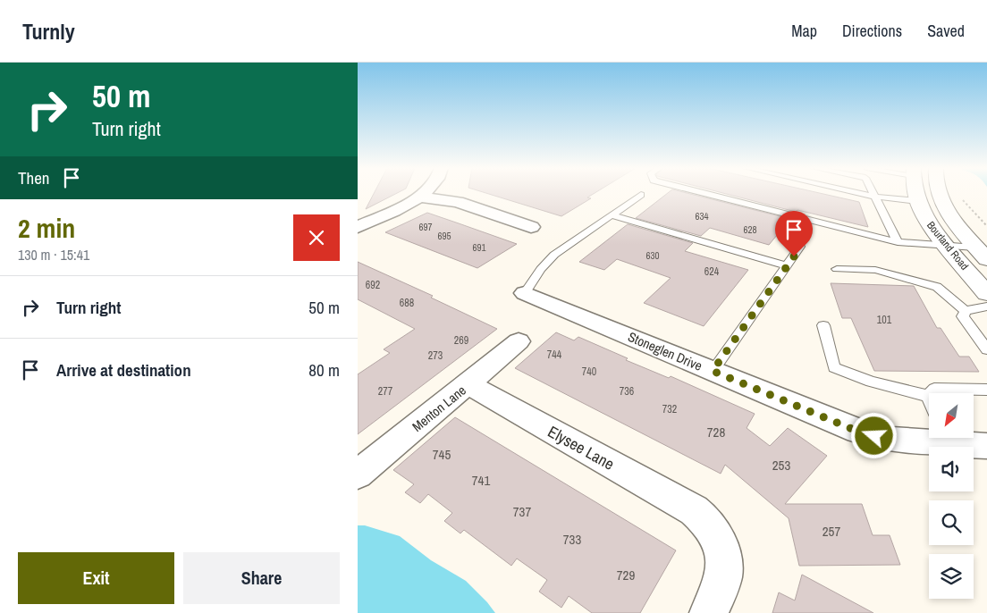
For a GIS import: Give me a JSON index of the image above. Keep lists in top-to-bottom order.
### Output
{
  "streets": {
    "main road": ["Bourland Road"],
    "street": ["Stoneglen Drive", "Menton Lane", "Elysee Lane"]
  },
  "crossings": [
    ["Menton Lane", "Elysee Lane"]
  ],
  "house_numbers": [
    "634",
    "697",
    "628",
    "695",
    "691",
    "630",
    "624",
    "692",
    "688",
    "101",
    "269",
    "744",
    "273",
    "740",
    "277",
    "736",
    "732",
    "728",
    "745",
    "253",
    "741",
    "737",
    "257",
    "733",
    "729"
  ],
  "north": "bottom left",
  "page": {
    "header": "Turnly",
    "nav": ["Map", "Directions", "Saved"],
    "turn": ["50 m", "Turn right"],
    "then": "Then",
    "heading": ["2 min", "130 m · 15:41"],
    "list": [
      {
        "name": "Turn right",
        "value": "50 m"
      },
      {
        "name": "Arrive at destination",
        "value": "80 m"
      }
    ],
    "buttons": ["Exit", "Share"]
  }
}
